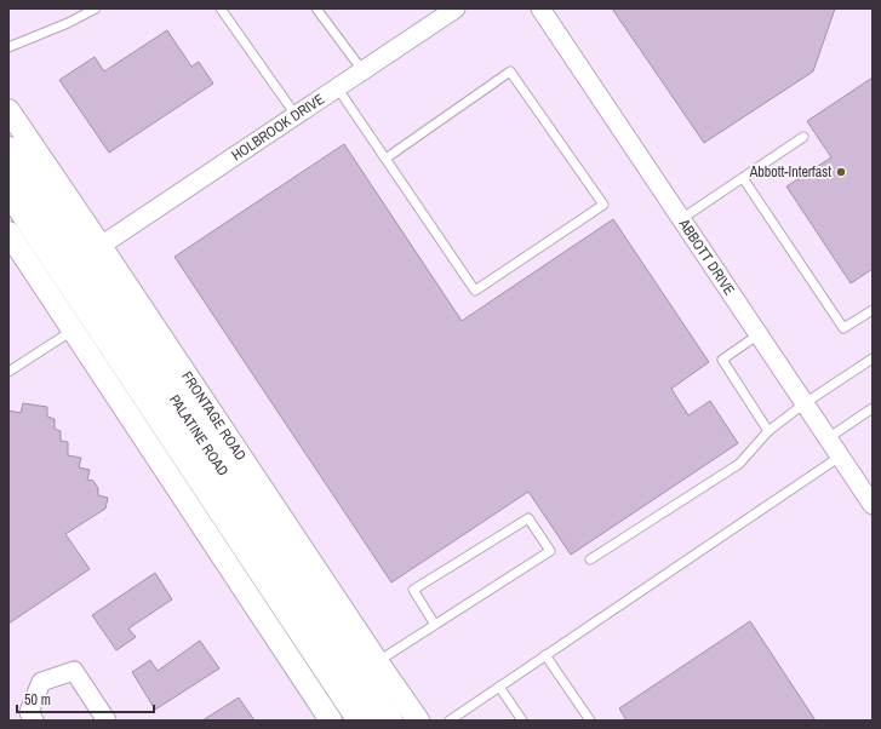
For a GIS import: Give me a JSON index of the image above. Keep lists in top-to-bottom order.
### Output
{
  "streets": {
    "highway": ["PALATINE ROAD"],
    "street": ["HOLBROOK DRIVE", "ABBOTT DRIVE", "FRONTAGE ROAD"]
  },
  "crossings": [
    ["HOLBROOK DRIVE", "FRONTAGE ROAD"]
  ],
  "places": ["Abbott-Interfast"],
  "scale_bar": "50 m"
}
